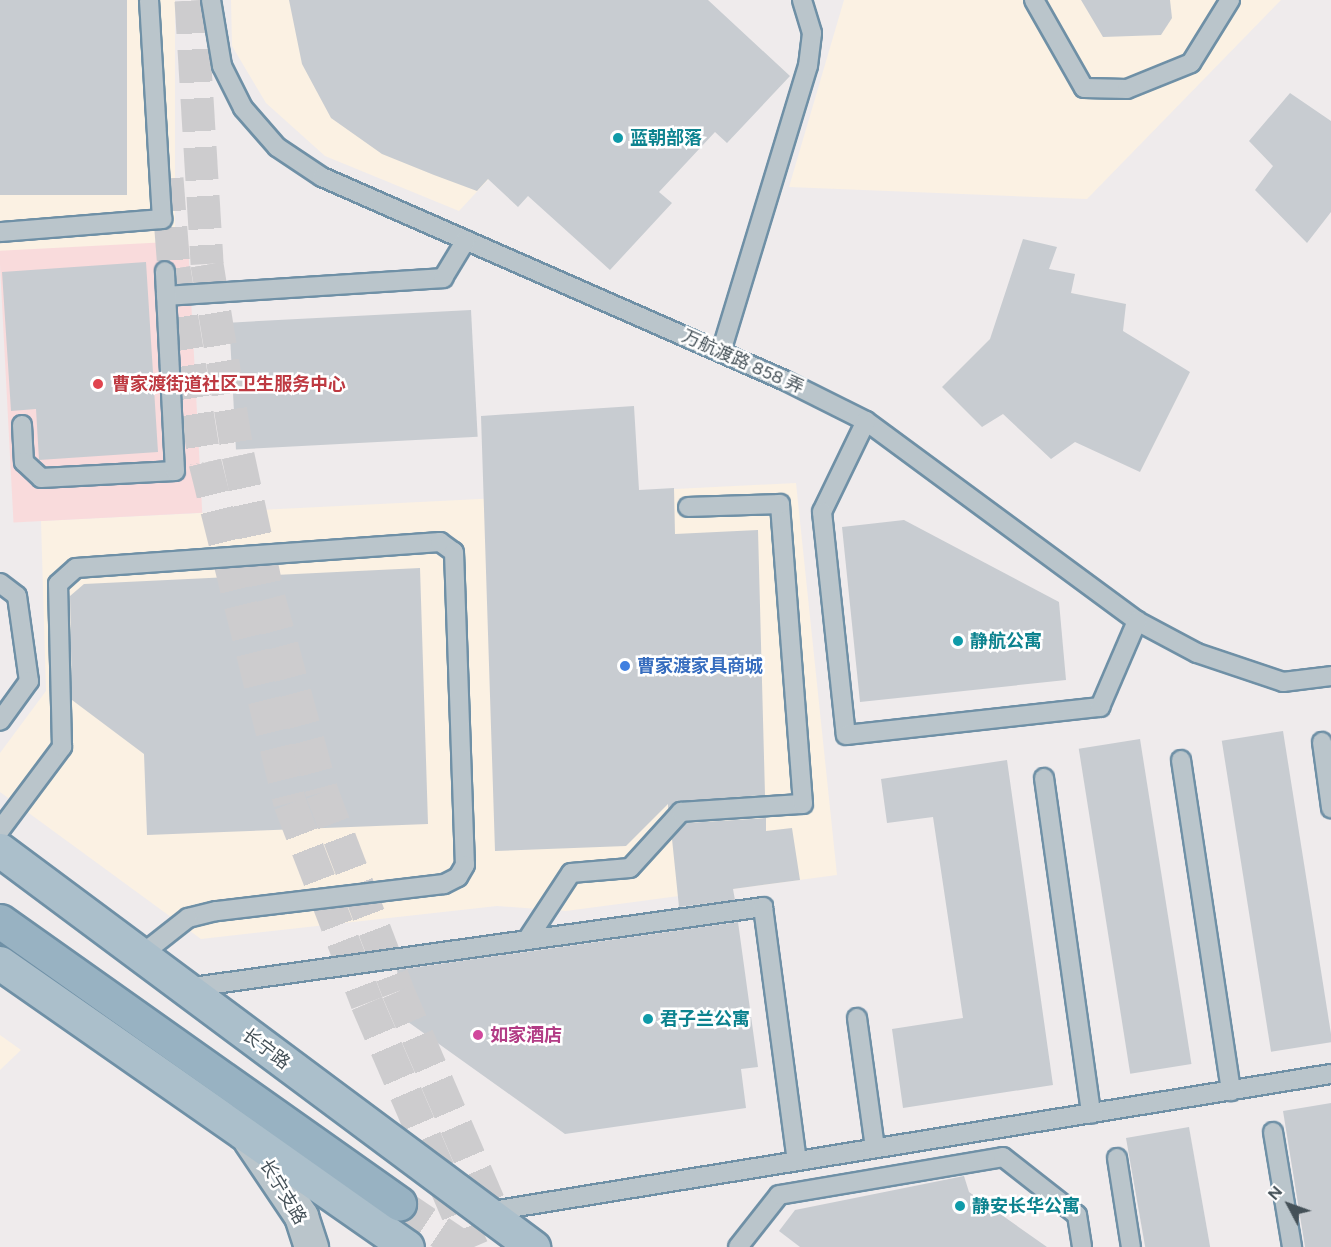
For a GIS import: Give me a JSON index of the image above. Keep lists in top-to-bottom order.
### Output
{
  "streets": {
    "main road": ["长宁路"],
    "street": ["长宁支路"],
    "lane": ["万航渡路 858 弄"]
  },
  "places": [
    "蓝朝部落",
    "曹家渡街道社区卫生服务中心",
    "静航公寓",
    "曹家渡家具商城",
    "君子兰公寓",
    "如家酒店",
    "静安长华公寓"
  ],
  "north": "top left"
}
